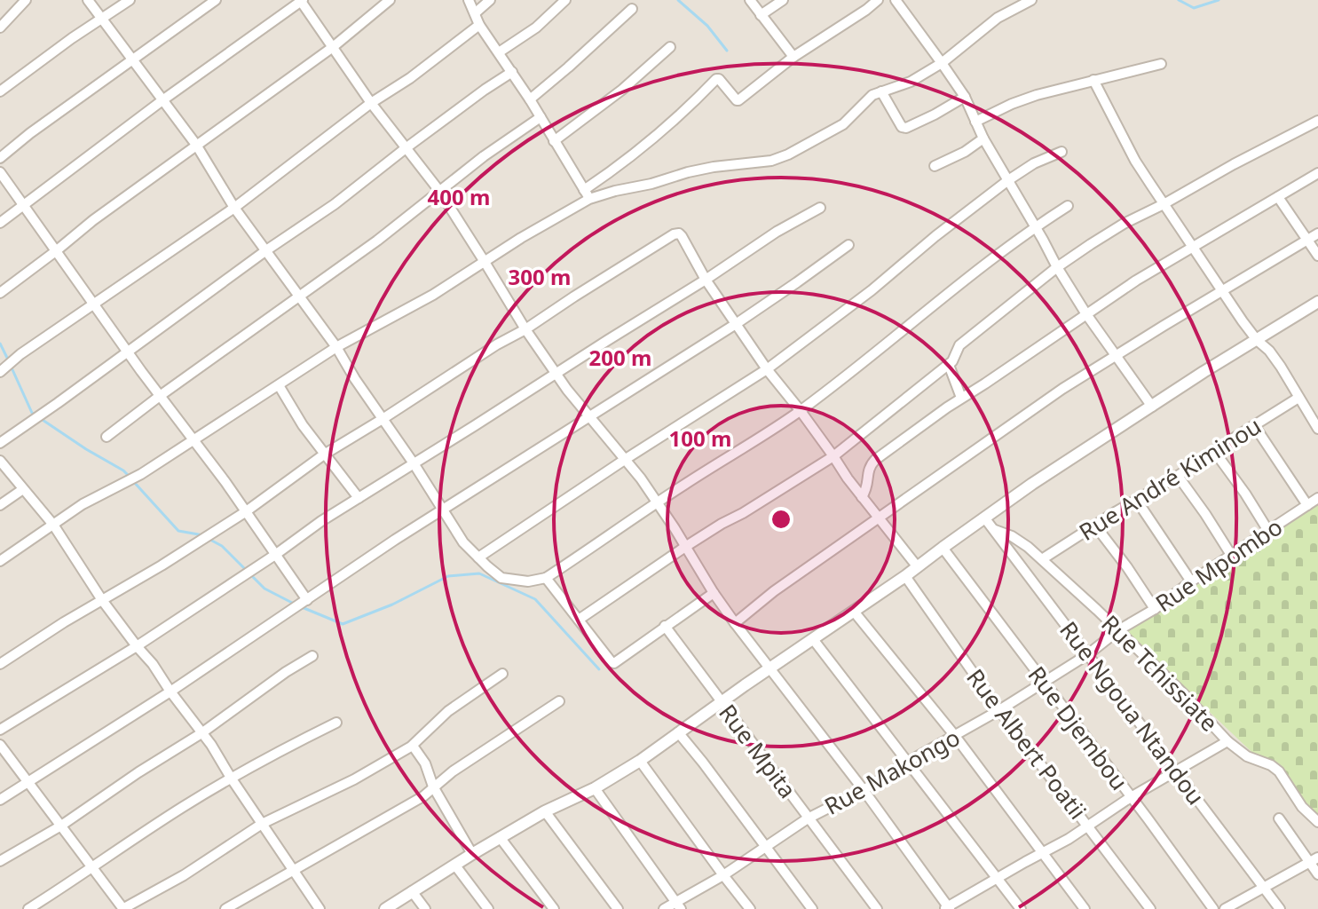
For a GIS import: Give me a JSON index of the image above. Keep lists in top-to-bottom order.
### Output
{
  "streets": {
    "street": [
      "Rue André Kiminou",
      "Rue Mpombo",
      "Rue Tchissiate",
      "Rue Ngoua Ntandou",
      "Rue Djembou",
      "Rue Albert Poatii",
      "Rue Mpita",
      "Rue Makongo"
    ]
  },
  "crossings": [
    ["Rue André Kiminou", "Rue Tchissiate"],
    ["Rue Mpombo", "Rue Tchissiate"],
    ["Rue Mpombo", "Rue Makongo"],
    ["Rue Tchissiate", "Rue Ngoua Ntandou"],
    ["Rue Tchissiate", "Rue Makongo"],
    ["Rue Ngoua Ntandou", "Rue Makongo"],
    ["Rue Djembou", "Rue Makongo"],
    ["Rue Albert Poatii", "Rue Makongo"],
    ["Rue Mpita", "Rue Makongo"]
  ],
  "rings": [
    "400 m",
    "300 m",
    "200 m",
    "100 m"
  ]
}
